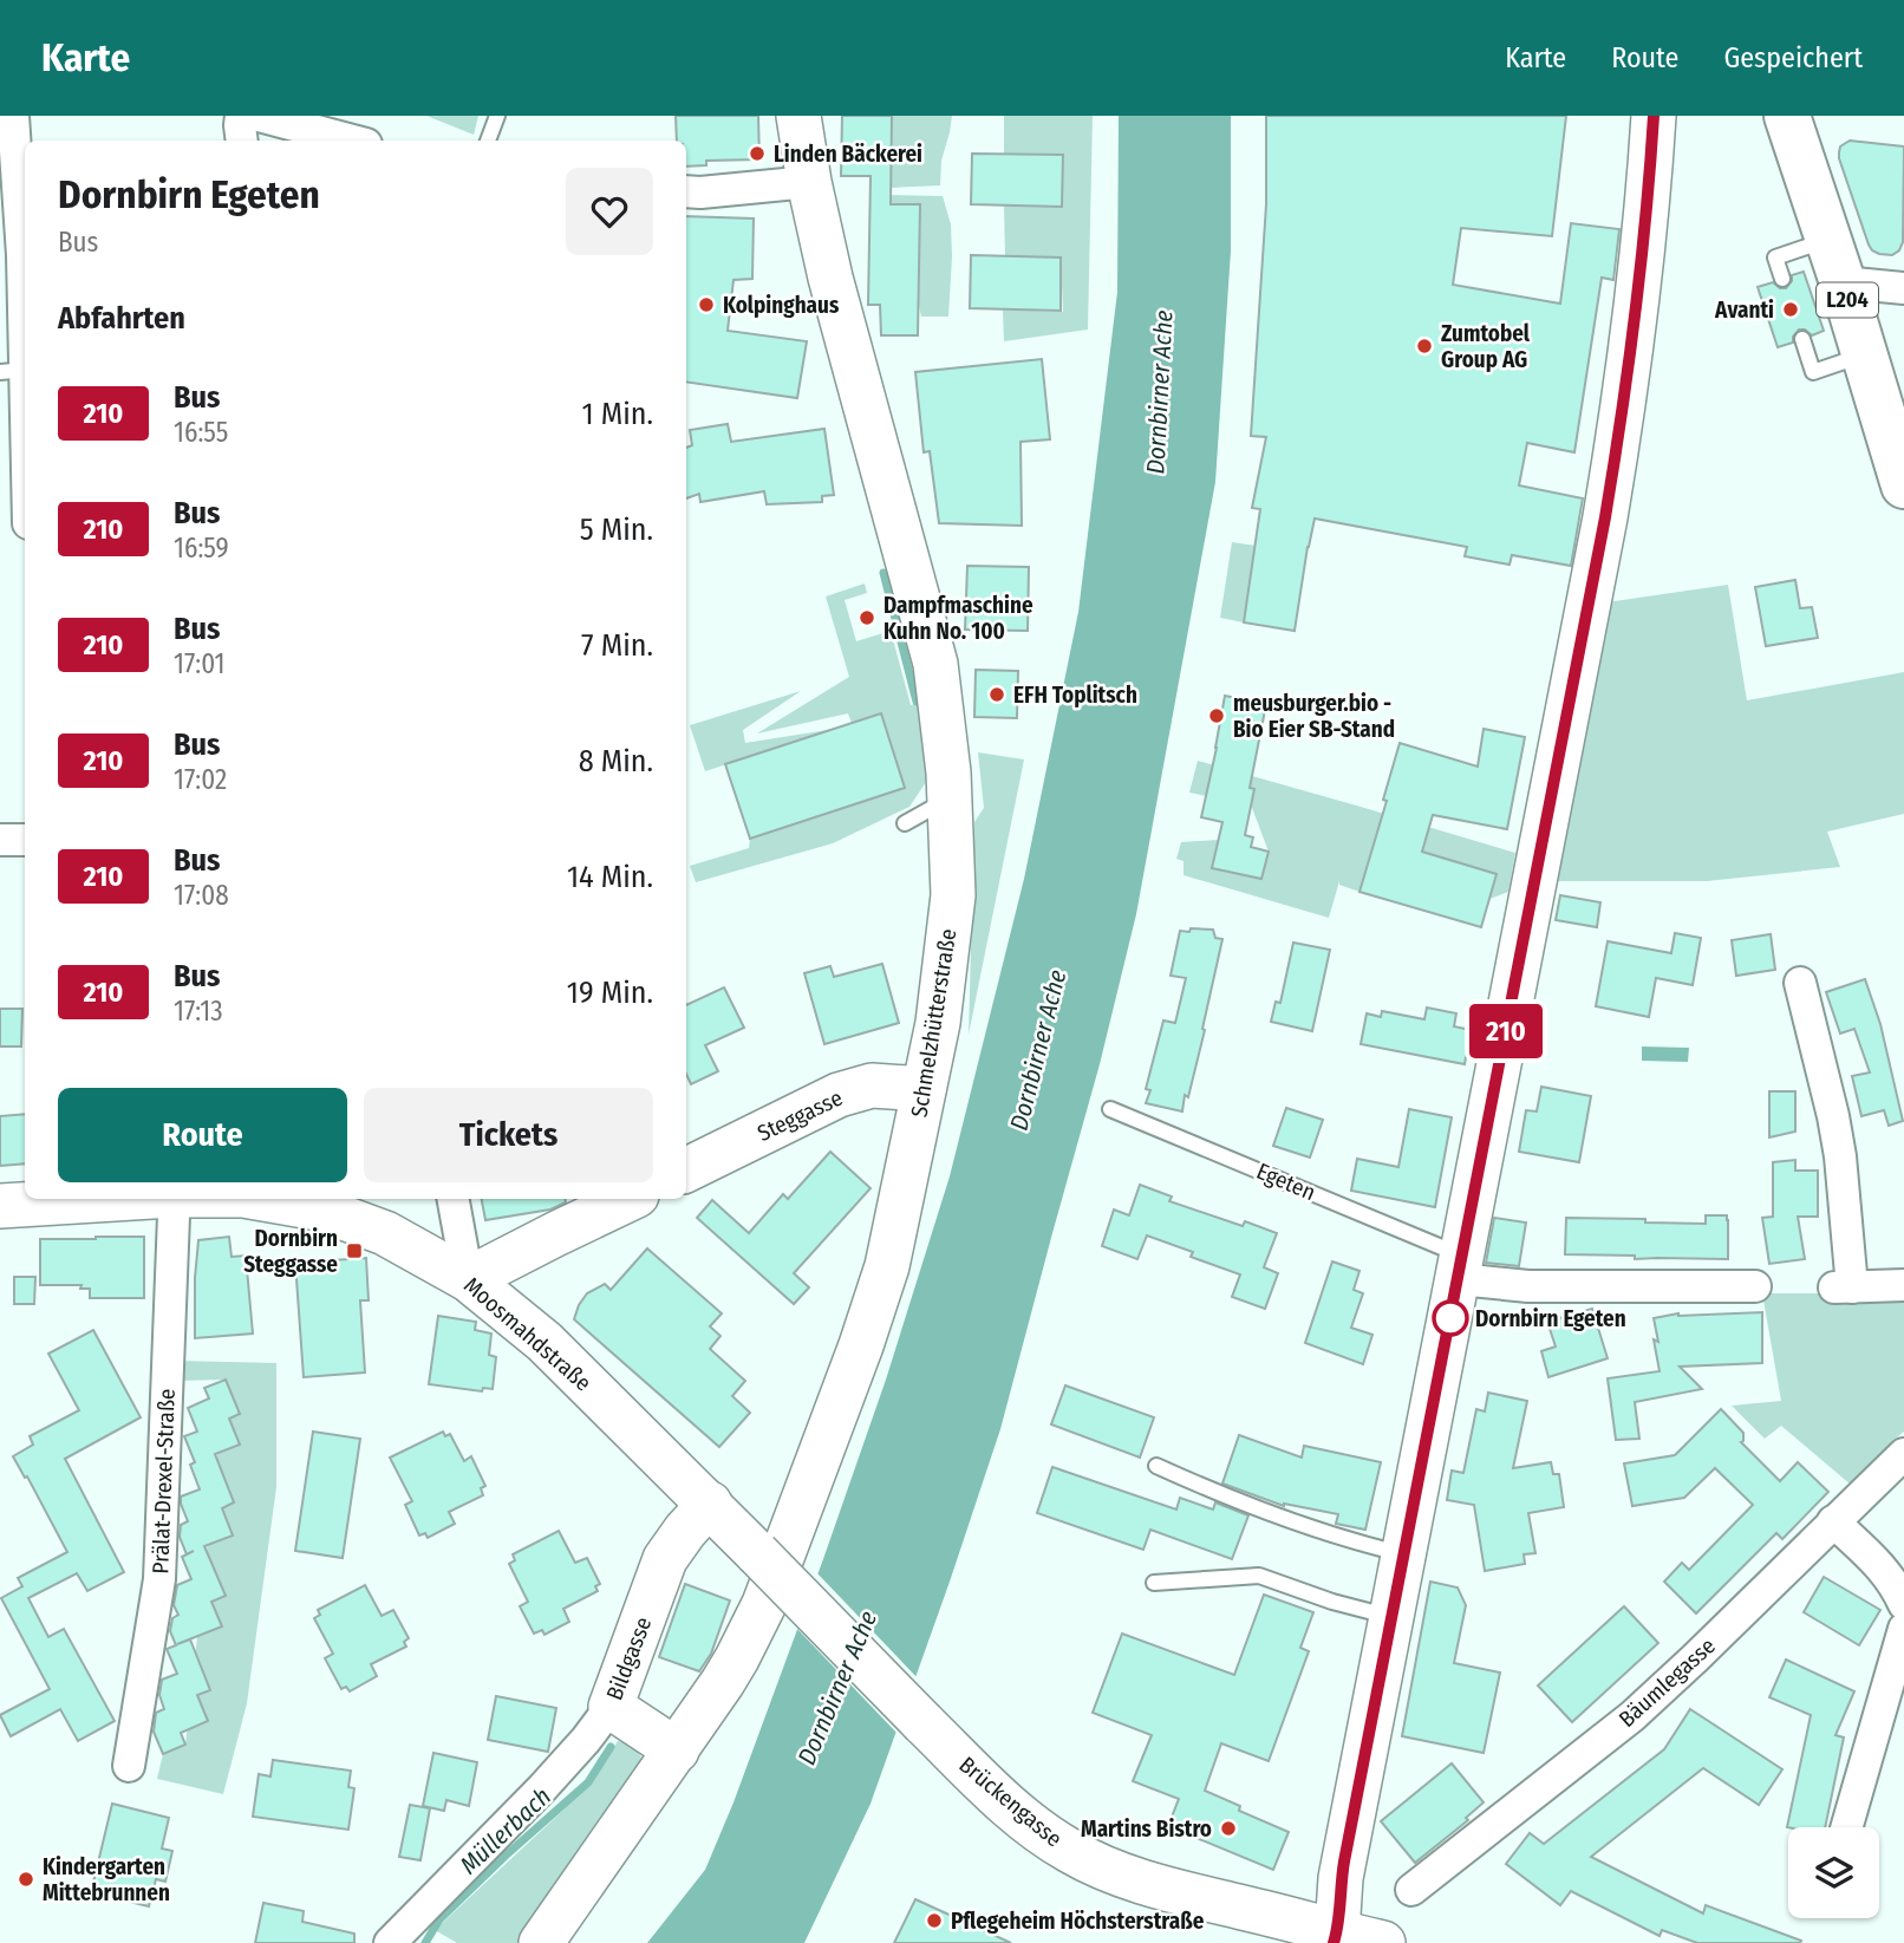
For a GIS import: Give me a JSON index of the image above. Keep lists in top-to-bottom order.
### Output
{
  "streets": {
    "main road": ["L204"],
    "street": [
      "Schmelzhütterstraße",
      "Steggasse",
      "Egeten",
      "Moosmahdstraße",
      "Prälat-Drexel-Straße",
      "Bildgasse",
      "Bäumlegasse",
      "Brückengasse"
    ]
  },
  "crossings": [
    ["Schmelzhütterstraße", "Steggasse"],
    ["Moosmahdstraße", "Bildgasse"],
    ["Moosmahdstraße", "Brückengasse"]
  ],
  "water": ["Dornbirner Ache", "Müllerbach"],
  "places": {
    "other": [
      "Linden Bäckerei",
      "Kolpinghaus",
      "Avanti",
      "Zumtobel Group AG",
      "Dampfmaschine Kuhn No. 100",
      "EFH Toplitsch",
      "meusburger.bio - Bio Eier SB-Stand",
      "Dornbirn Egeten",
      "Martins Bistro",
      "Kindergarten Mittebrunnen",
      "Pflegeheim Höchsterstraße"
    ],
    "transit": ["Dornbirn Steggasse"]
  },
  "lines": ["bus line 210"],
  "page": {
    "header": "Karte",
    "nav": ["Karte", "Route", "Gespeichert"],
    "on_map": "210",
    "heading": [
      ["Dornbirn Egeten", "Bus"],
      "Abfahrten"
    ],
    "list": [
      {
        "mark": "210",
        "name": "Bus",
        "note": "16:55",
        "value": "1 Min."
      },
      {
        "mark": "210",
        "name": "Bus",
        "note": "16:59",
        "value": "5 Min."
      },
      {
        "mark": "210",
        "name": "Bus",
        "note": "17:01",
        "value": "7 Min."
      },
      {
        "mark": "210",
        "name": "Bus",
        "note": "17:02",
        "value": "8 Min."
      },
      {
        "mark": "210",
        "name": "Bus",
        "note": "17:08",
        "value": "14 Min."
      },
      {
        "mark": "210",
        "name": "Bus",
        "note": "17:13",
        "value": "19 Min."
      }
    ],
    "buttons": ["Route", "Tickets"]
  }
}
